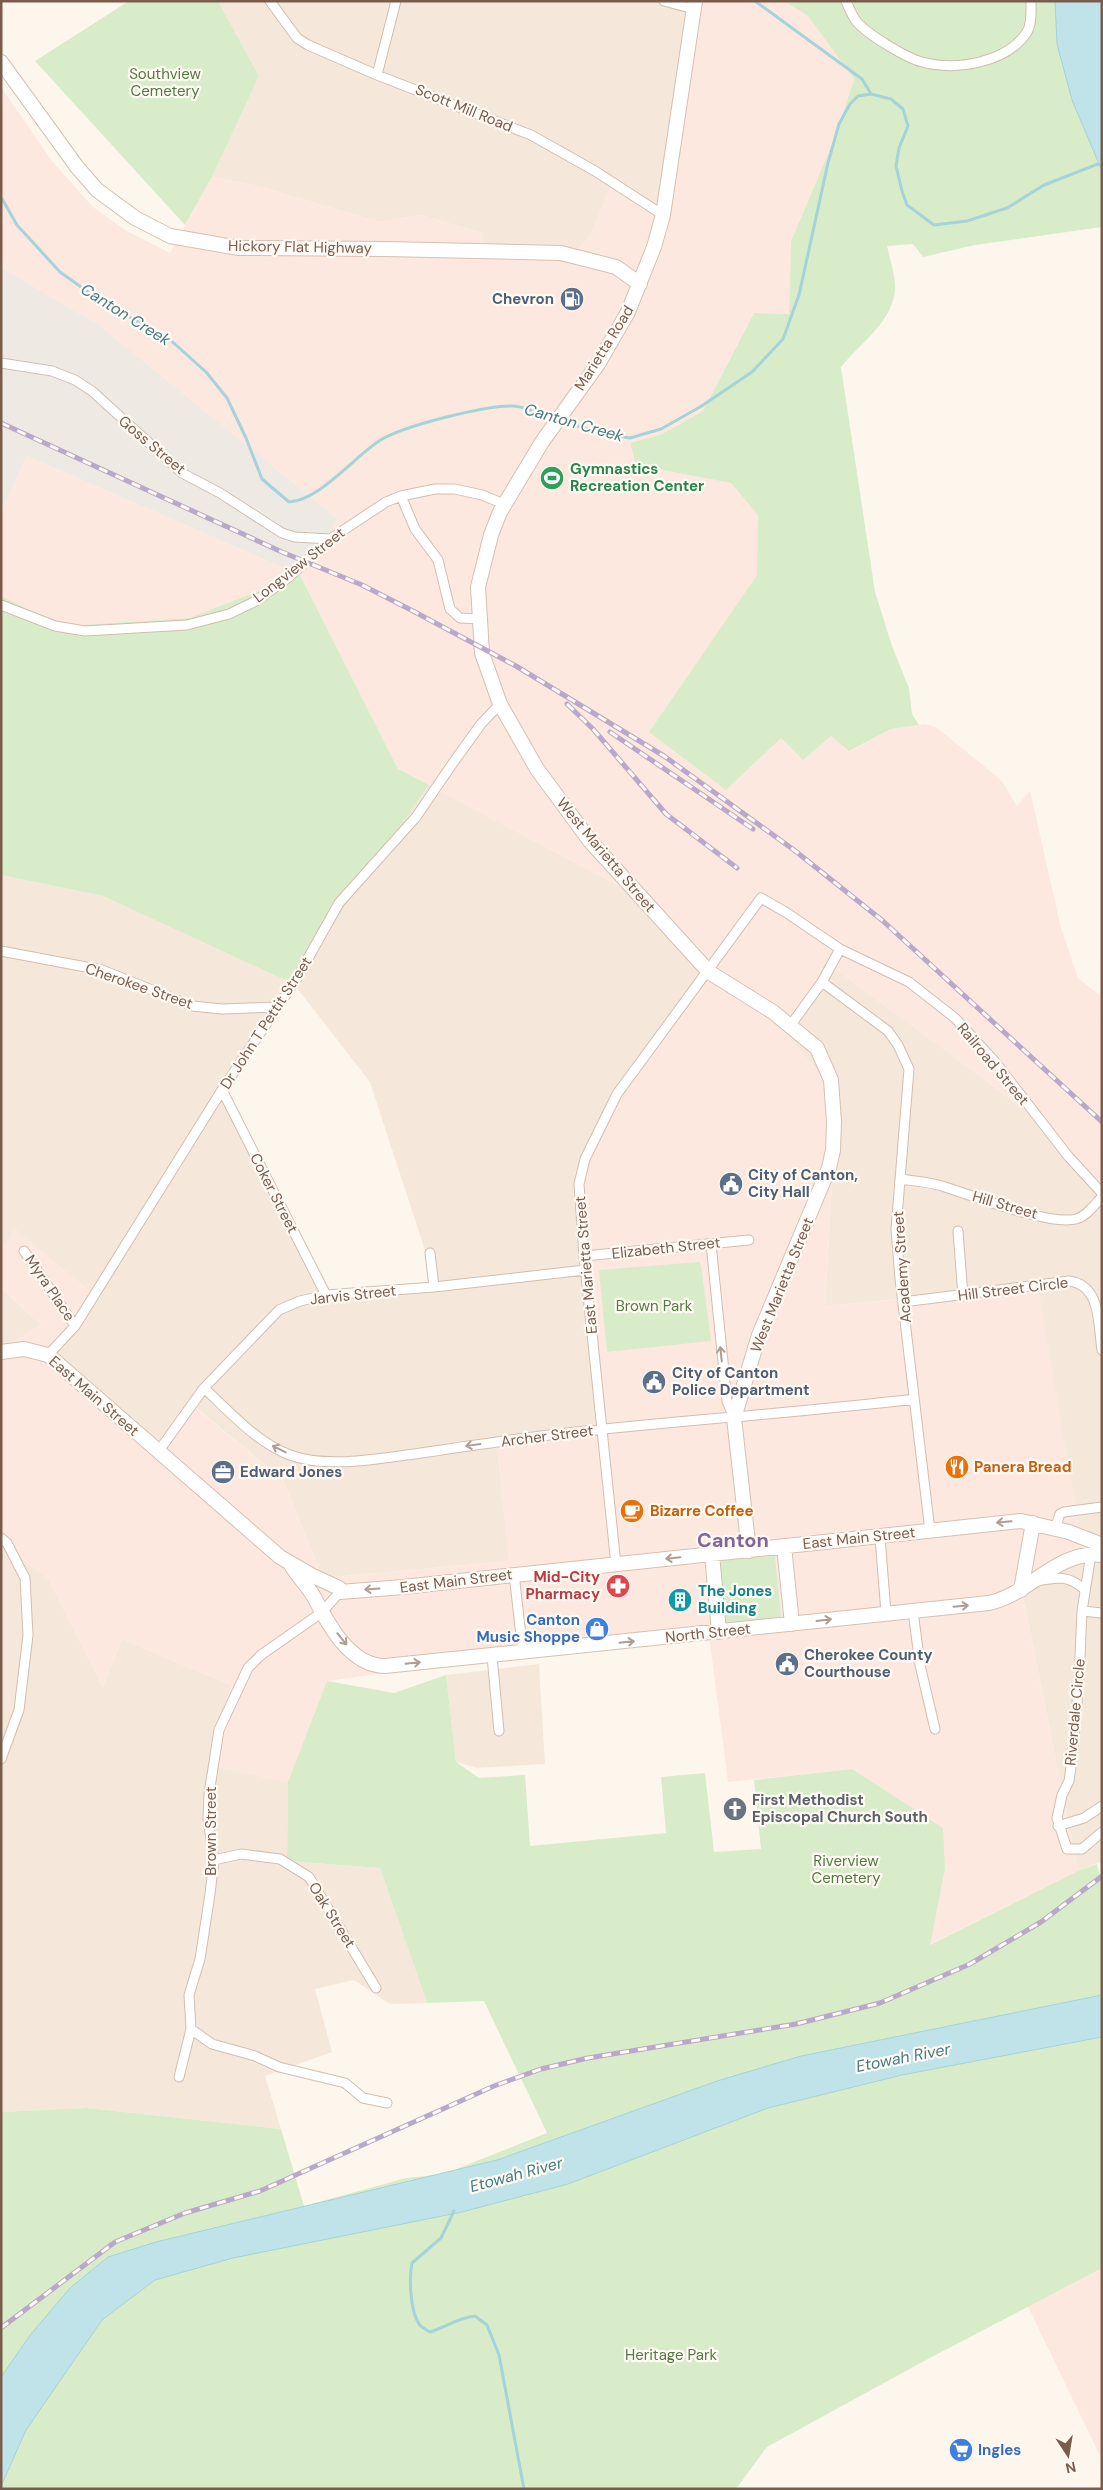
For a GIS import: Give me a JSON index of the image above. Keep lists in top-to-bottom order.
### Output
{
  "streets": {
    "street": [
      "Scott Mill Road",
      "Hickory Flat Highway",
      "Marietta Road",
      "Goss Street",
      "Longview Street",
      "West Marietta Street",
      "Cherokee Street",
      "Dr John T Pettit Street",
      "Railroad Street",
      "Coker Street",
      "Hill Street",
      "Elizabeth Street",
      "East Marietta Street",
      "Academy Street",
      "Myra Place",
      "Hill Street Circle",
      "Jarvis Street",
      "East Main Street",
      "Archer Street",
      "North Street",
      "Riverdale Circle",
      "Brown Street",
      "Oak Street"
    ]
  },
  "crossings": [
    ["Scott Mill Road", "Marietta Road"],
    ["Hickory Flat Highway", "Marietta Road"],
    ["Marietta Road", "Longview Street"],
    ["Marietta Road", "West Marietta Street"],
    ["Marietta Road", "Dr John T Pettit Street"],
    ["Goss Street", "Longview Street"],
    ["West Marietta Street", "Dr John T Pettit Street"],
    ["West Marietta Street", "Railroad Street"],
    ["West Marietta Street", "East Marietta Street"],
    ["West Marietta Street", "Archer Street"],
    ["Cherokee Street", "Dr John T Pettit Street"],
    ["Dr John T Pettit Street", "Coker Street"],
    ["Dr John T Pettit Street", "Myra Place"],
    ["Dr John T Pettit Street", "East Main Street"],
    ["Railroad Street", "East Marietta Street"],
    ["Coker Street", "Jarvis Street"],
    ["Hill Street", "Academy Street"],
    ["Elizabeth Street", "East Marietta Street"],
    ["East Marietta Street", "Jarvis Street"],
    ["East Marietta Street", "East Main Street"],
    ["East Marietta Street", "Archer Street"],
    ["Academy Street", "Hill Street Circle"],
    ["Academy Street", "East Main Street"],
    ["Academy Street", "Archer Street"],
    ["Jarvis Street", "East Main Street"],
    ["Jarvis Street", "Archer Street"],
    ["East Main Street", "North Street"],
    ["East Main Street", "Brown Street"],
    ["North Street", "Riverdale Circle"],
    ["North Street", "Brown Street"],
    ["Brown Street", "Oak Street"]
  ],
  "one_way": ["Archer Street", "North Street"],
  "districts": ["Canton"],
  "water": ["Canton Creek", "Etowah River"],
  "parks": [
    "Southview Cemetery",
    "Brown Park",
    "Riverview Cemetery",
    "Heritage Park"
  ],
  "places": {
    "fuel station": ["Chevron"],
    "sports": ["Gymnastics Recreation Center"],
    "public building": ["City of Canton, City Hall", "City of Canton Police Department", "Cherokee County Courthouse"],
    "restaurant": ["Panera Bread"],
    "office": ["Edward Jones"],
    "cafe": ["Bizarre Coffee"],
    "pharmacy": ["Mid-City Pharmacy"],
    "building": ["The Jones Building"],
    "shop": ["Canton Music Shoppe"],
    "church": ["First Methodist Episcopal Church South"],
    "supermarket": ["Ingles"]
  },
  "north": "bottom"
}
